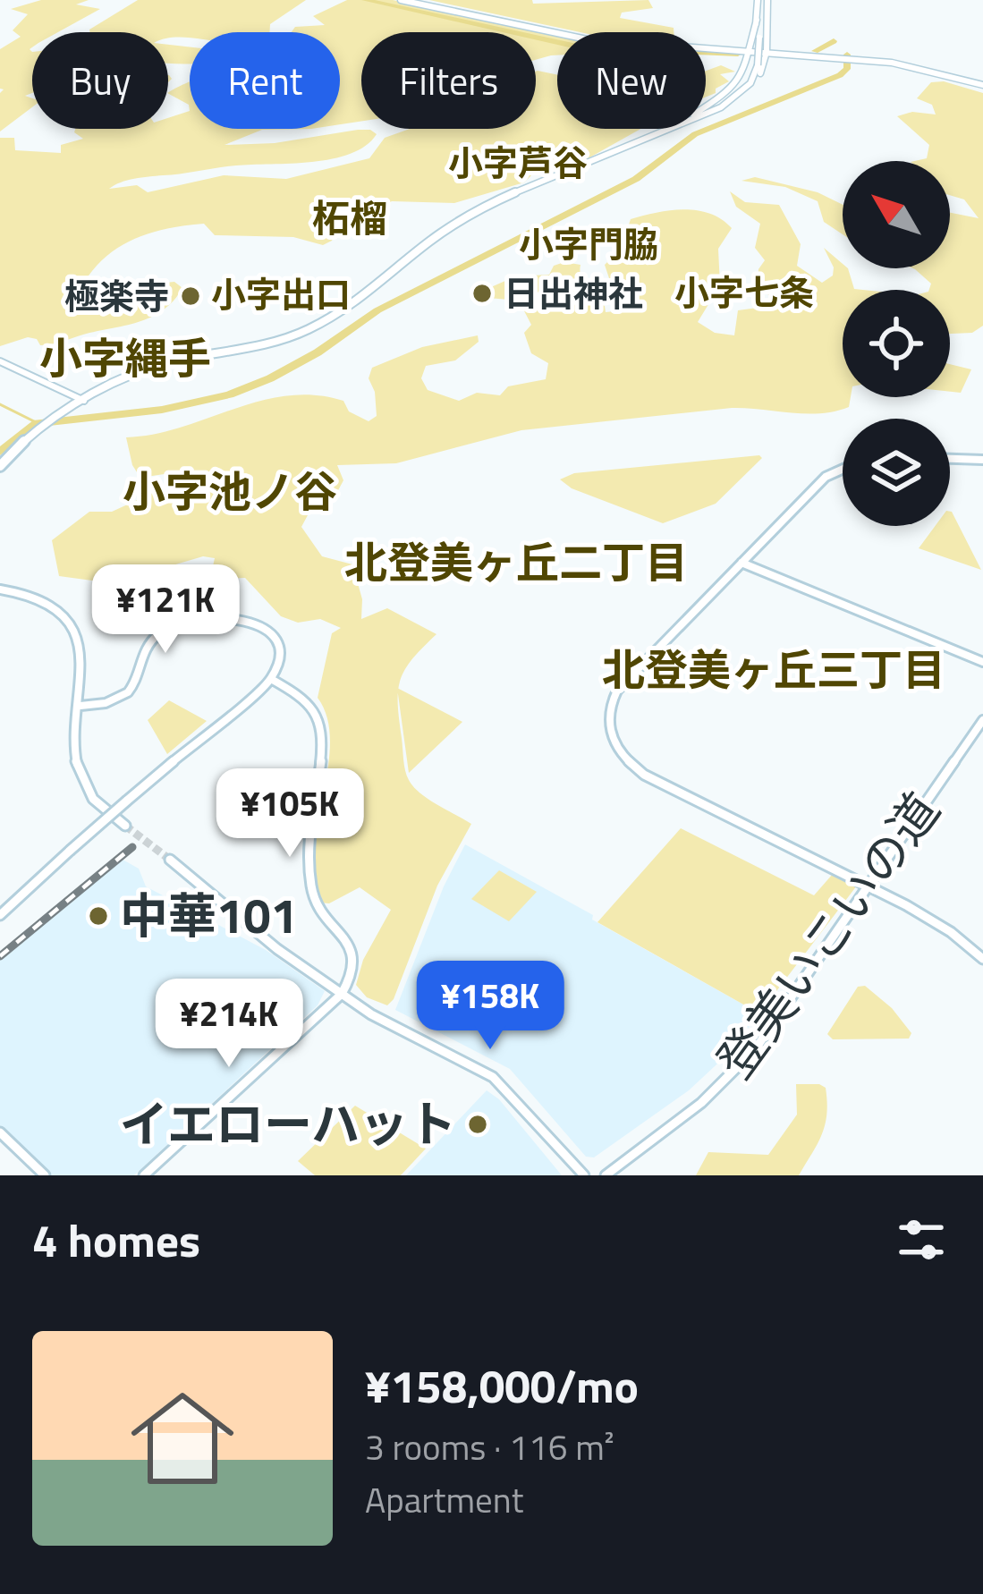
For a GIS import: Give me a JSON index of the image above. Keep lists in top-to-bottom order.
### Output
{
  "streets": {
    "street": ["登美いこいの道"]
  },
  "districts": [
    "小字芦谷",
    "柘榴",
    "小字門脇",
    "小字七条",
    "小字出口",
    "小字縄手",
    "小字池ノ谷",
    "北登美ヶ丘二丁目",
    "北登美ヶ丘三丁目"
  ],
  "places": [
    "日出神社",
    "極楽寺",
    "中華101",
    "イエローハット"
  ],
  "north": "top left",
  "page": {
    "chip": [
      "Buy",
      "Rent",
      "Filters",
      "New"
    ],
    "price": [
      "¥121K",
      "¥105K",
      "¥158K",
      "¥214K"
    ],
    "heading": "4 homes",
    "list": [
      {
        "name": "¥158,000/mo",
        "note": "3 rooms · 116 m² · Apartment"
      }
    ]
  }
}
